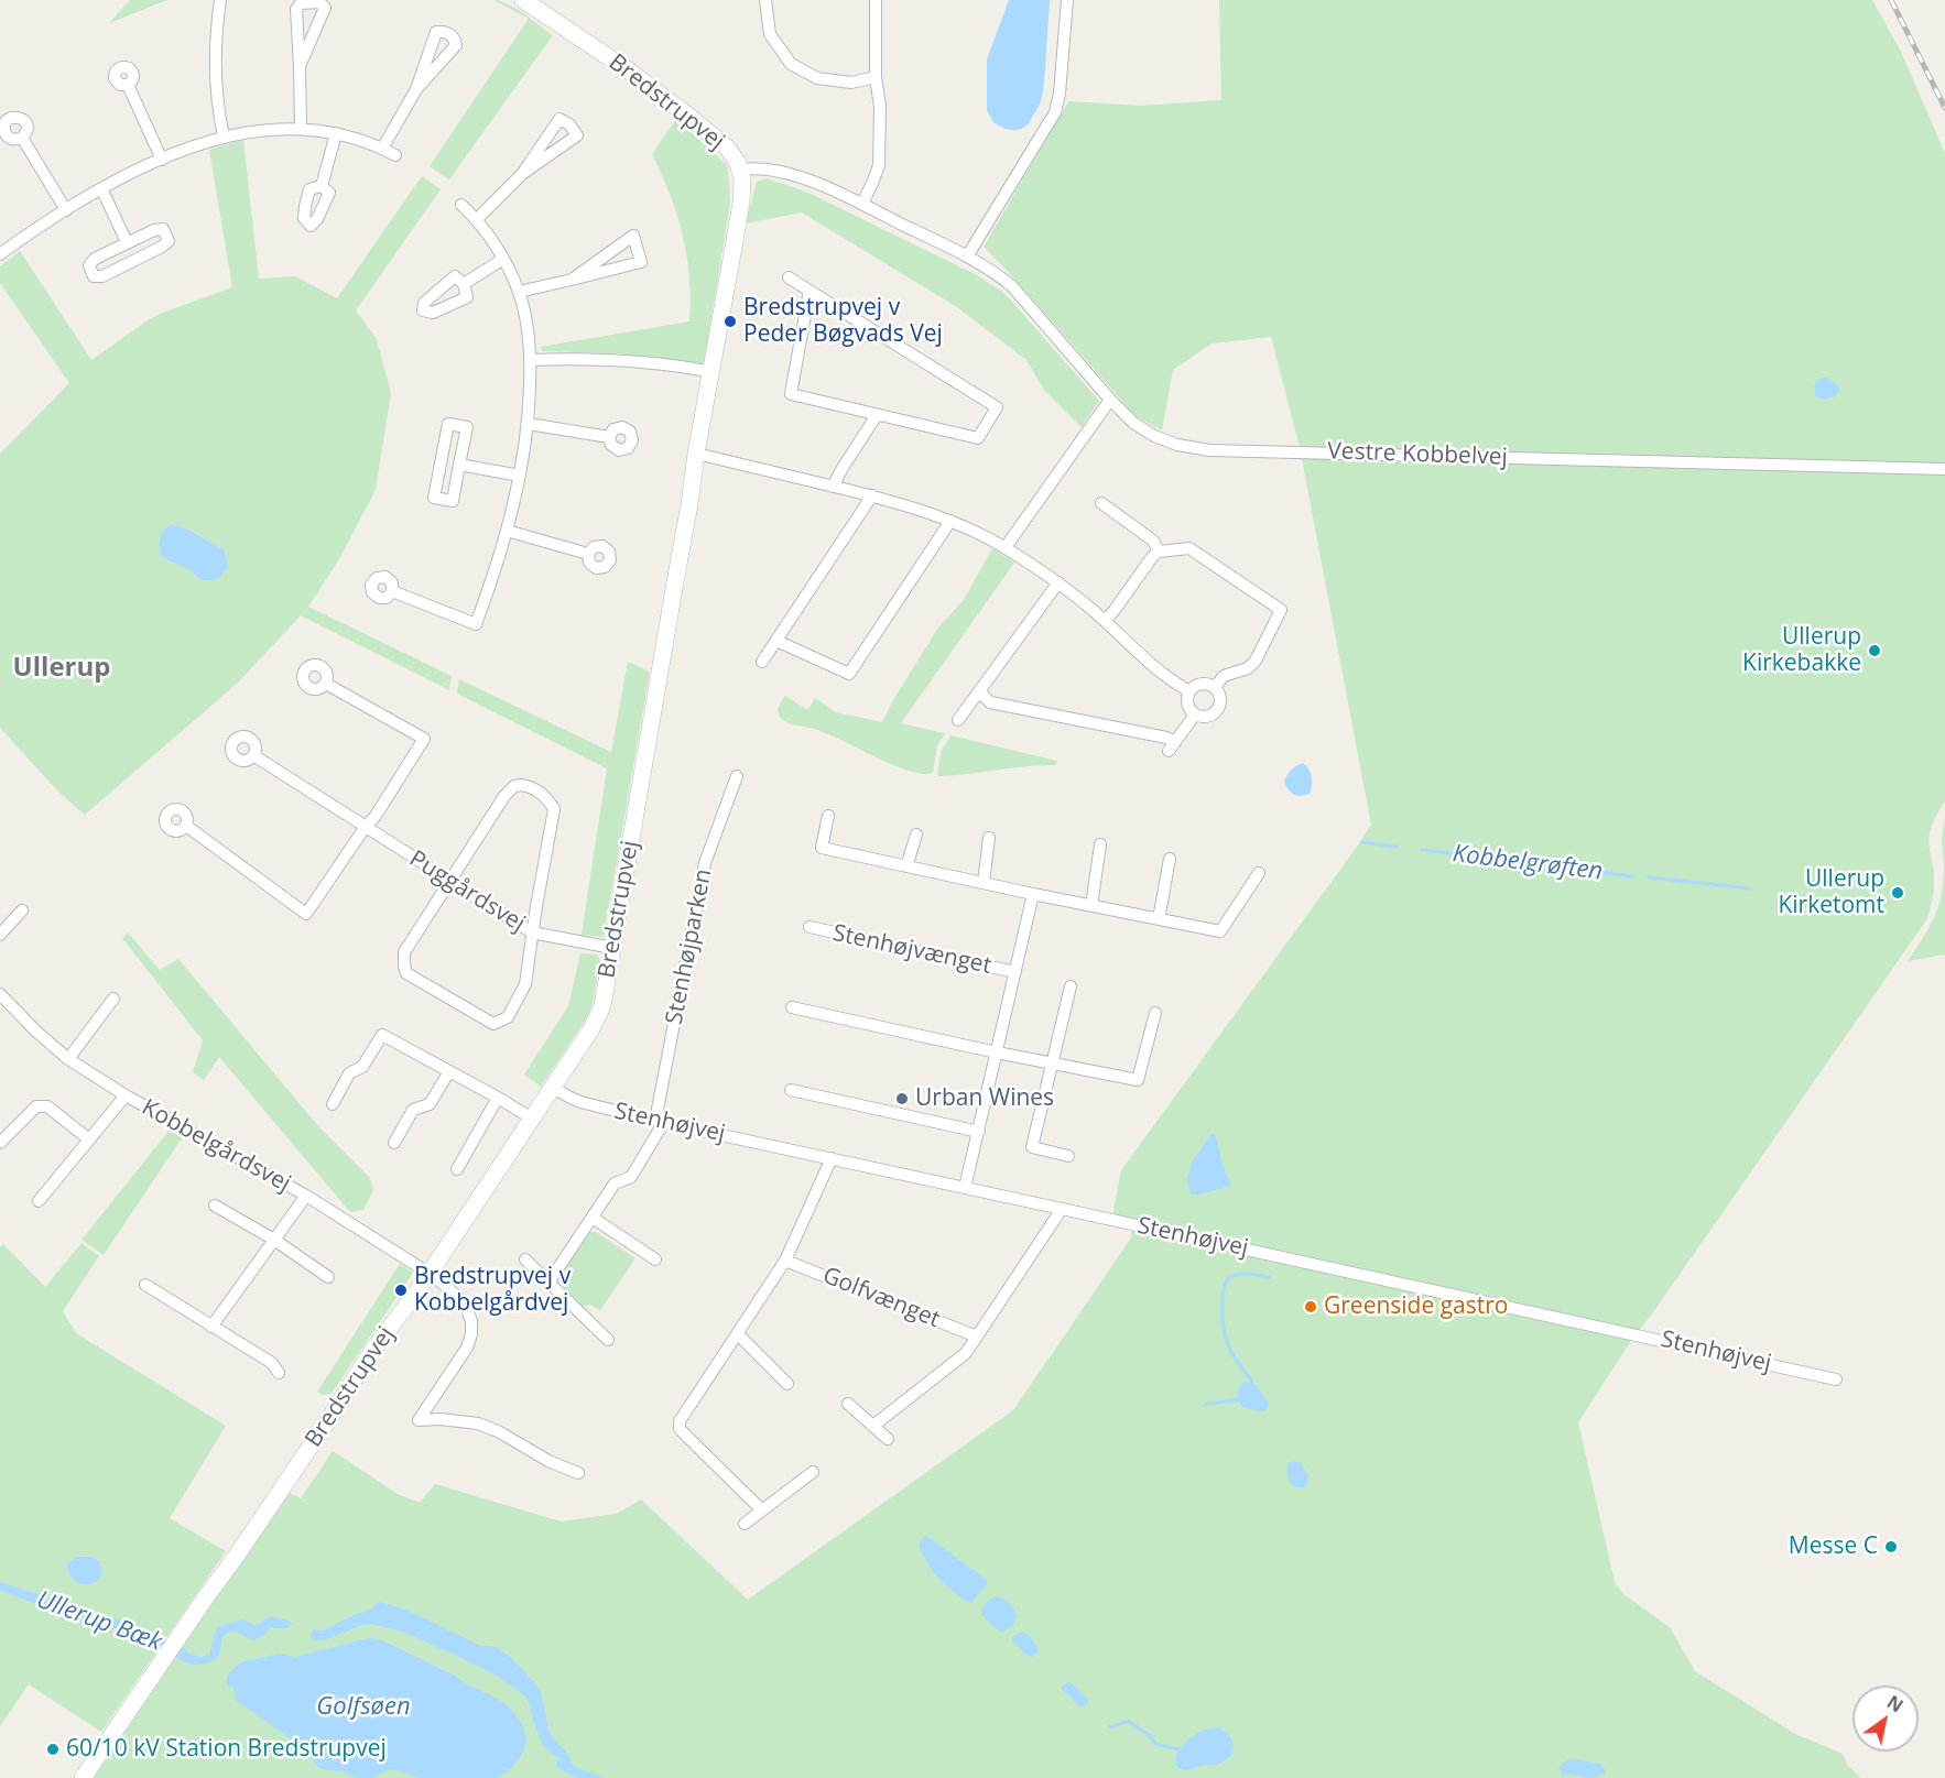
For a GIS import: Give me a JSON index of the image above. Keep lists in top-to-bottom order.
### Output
{
  "streets": {
    "street": [
      "Bredstrupvej",
      "Vestre Kobbelvej",
      "Puggårdsvej",
      "Stenhøjparken",
      "Stenhøjvænget",
      "Stenhøjvej",
      "Kobbelgårdsvej",
      "Golfvænget"
    ]
  },
  "crossings": [
    ["Bredstrupvej", "Vestre Kobbelvej"],
    ["Bredstrupvej", "Puggårdsvej"],
    ["Bredstrupvej", "Stenhøjvej"],
    ["Bredstrupvej", "Kobbelgårdsvej"],
    ["Stenhøjparken", "Stenhøjvej"],
    ["Stenhøjvænget", "Stenhøjvej"]
  ],
  "districts": ["Ullerup"],
  "water": ["Kobbelgrøften", "Ullerup Bæk", "Golfsøen"],
  "places": [
    "Bredstrupvej v Peder Bøgvads Vej",
    "Ullerup Kirkebakke",
    "Ullerup Kirketomt",
    "Urban Wines",
    "Bredstrupvej v Kobbelgårdvej",
    "Greenside gastro",
    "Messe C",
    "60/10 kV Station Bredstrupvej"
  ],
  "north": "top right"
}
